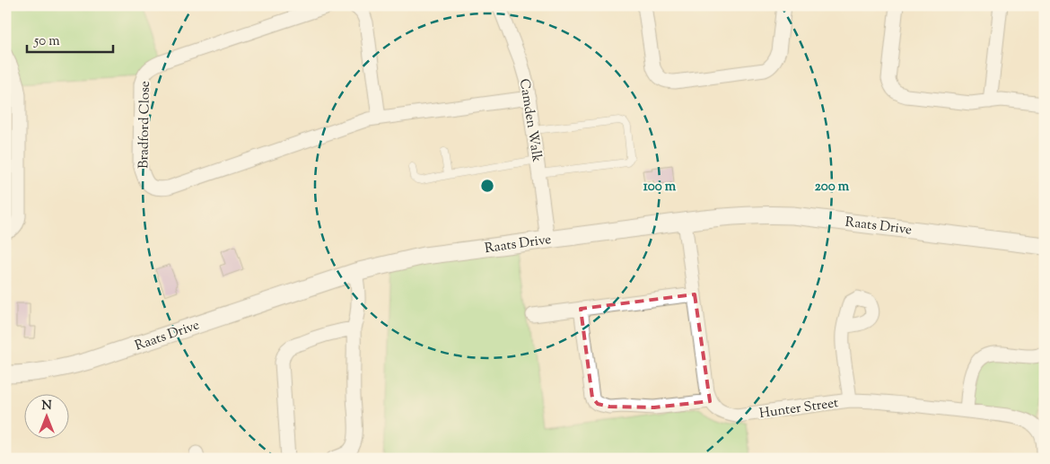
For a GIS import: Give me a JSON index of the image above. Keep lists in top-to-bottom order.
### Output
{
  "streets": {
    "street": [
      "Camden Walk",
      "Bradford Close",
      "Raats Drive",
      "Hunter Street"
    ]
  },
  "crossings": [
    ["Camden Walk", "Bradford Close"],
    ["Camden Walk", "Raats Drive"]
  ],
  "scale_bar": "50 m",
  "north": "top",
  "rings": ["100 m", "200 m"]
}
